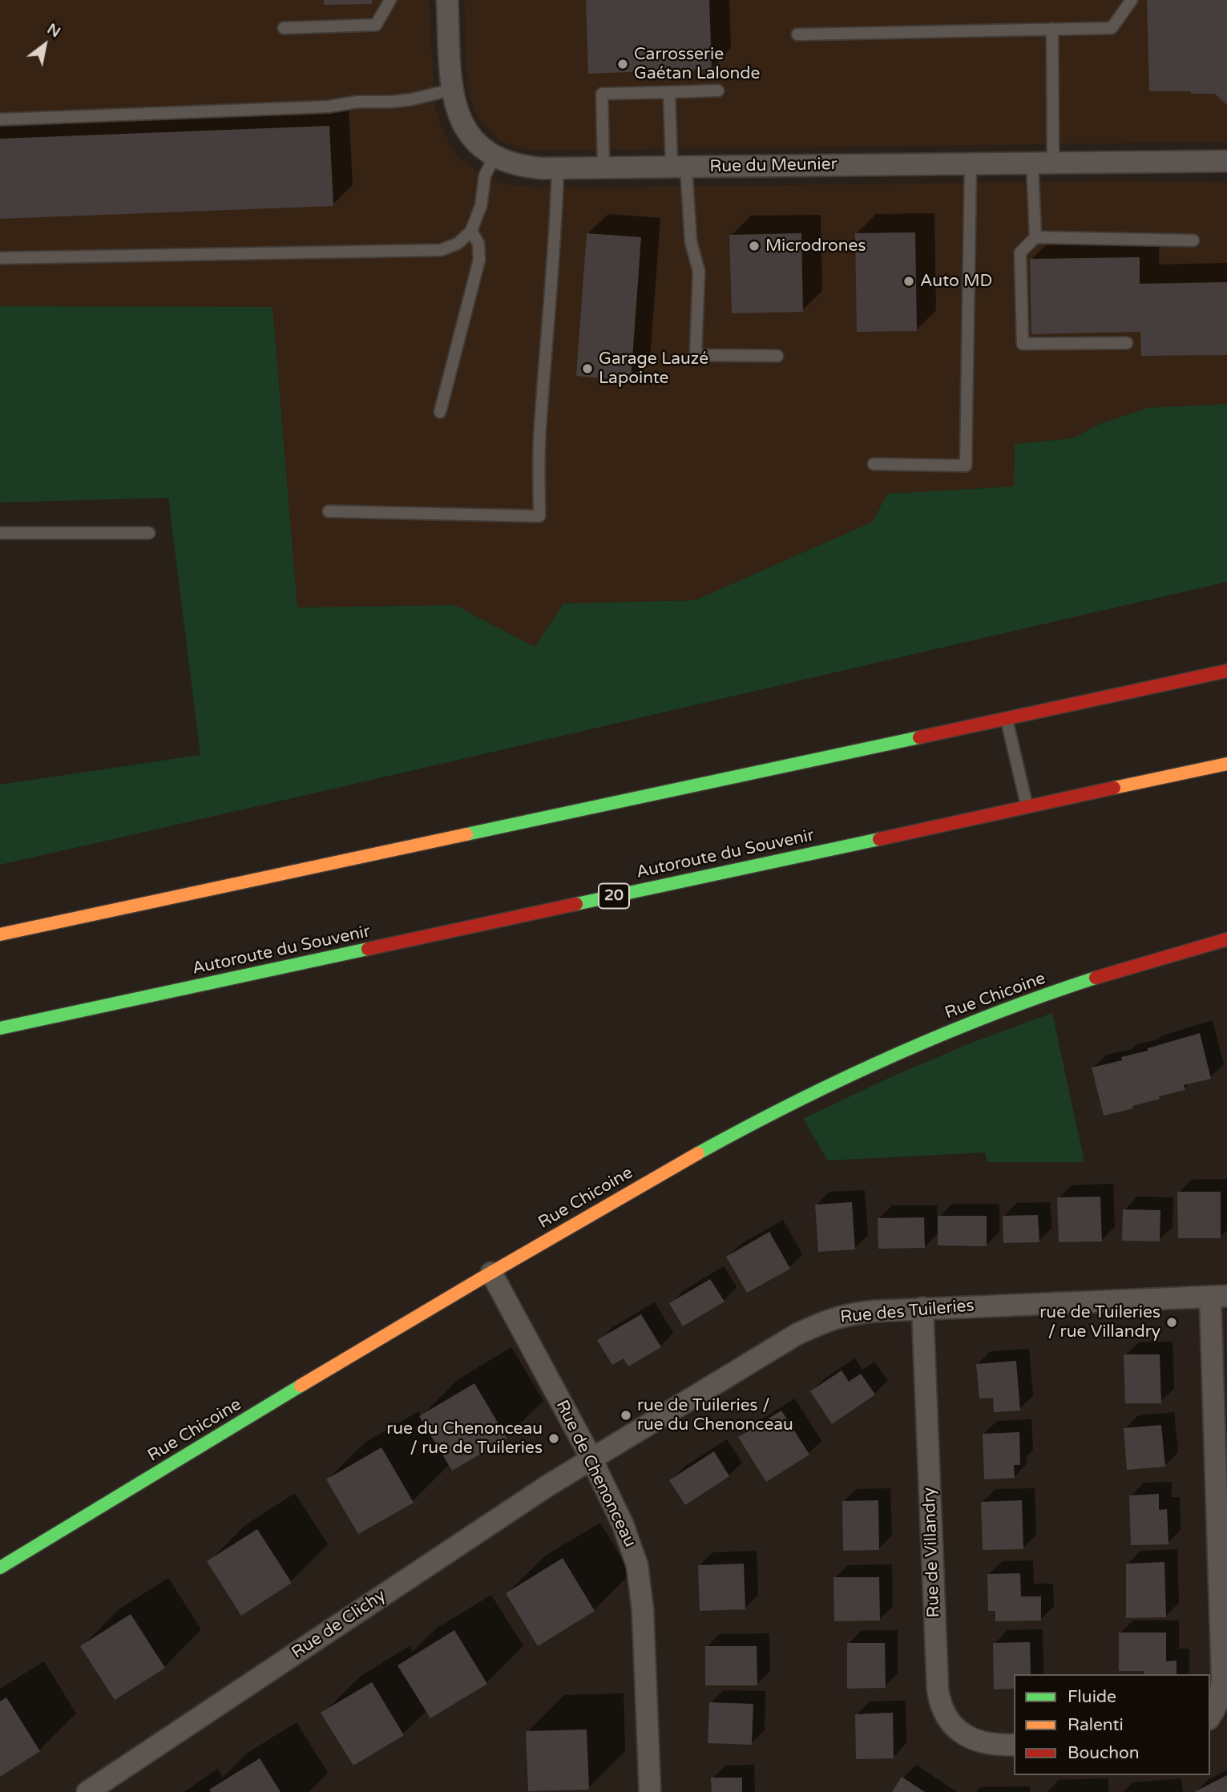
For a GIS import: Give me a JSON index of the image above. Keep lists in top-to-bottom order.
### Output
{
  "streets": {
    "main road": ["Autoroute du Souvenir", "20", "Rue Chicoine"],
    "street": [
      "Rue du Meunier",
      "Rue des Tuileries",
      "Rue de Chenonceau",
      "Rue de Villandry",
      "Rue de Clichy"
    ]
  },
  "crossings": [
    ["Rue Chicoine", "Rue de Chenonceau"],
    ["Rue des Tuileries", "Rue de Chenonceau"],
    ["Rue des Tuileries", "Rue de Villandry"],
    ["Rue des Tuileries", "Rue de Clichy"],
    ["Rue de Chenonceau", "Rue de Clichy"]
  ],
  "places": [
    "Carrosserie Gaétan Lalonde",
    "Microdrones",
    "Auto MD",
    "Garage Lauzé Lapointe",
    "rue de Tuileries / rue Villandry",
    "rue de Tuileries / rue du Chenonceau",
    "rue du Chenonceau / rue de Tuileries"
  ],
  "legend": ["Fluide", "Ralenti", "Bouchon"],
  "north": "top right"
}
